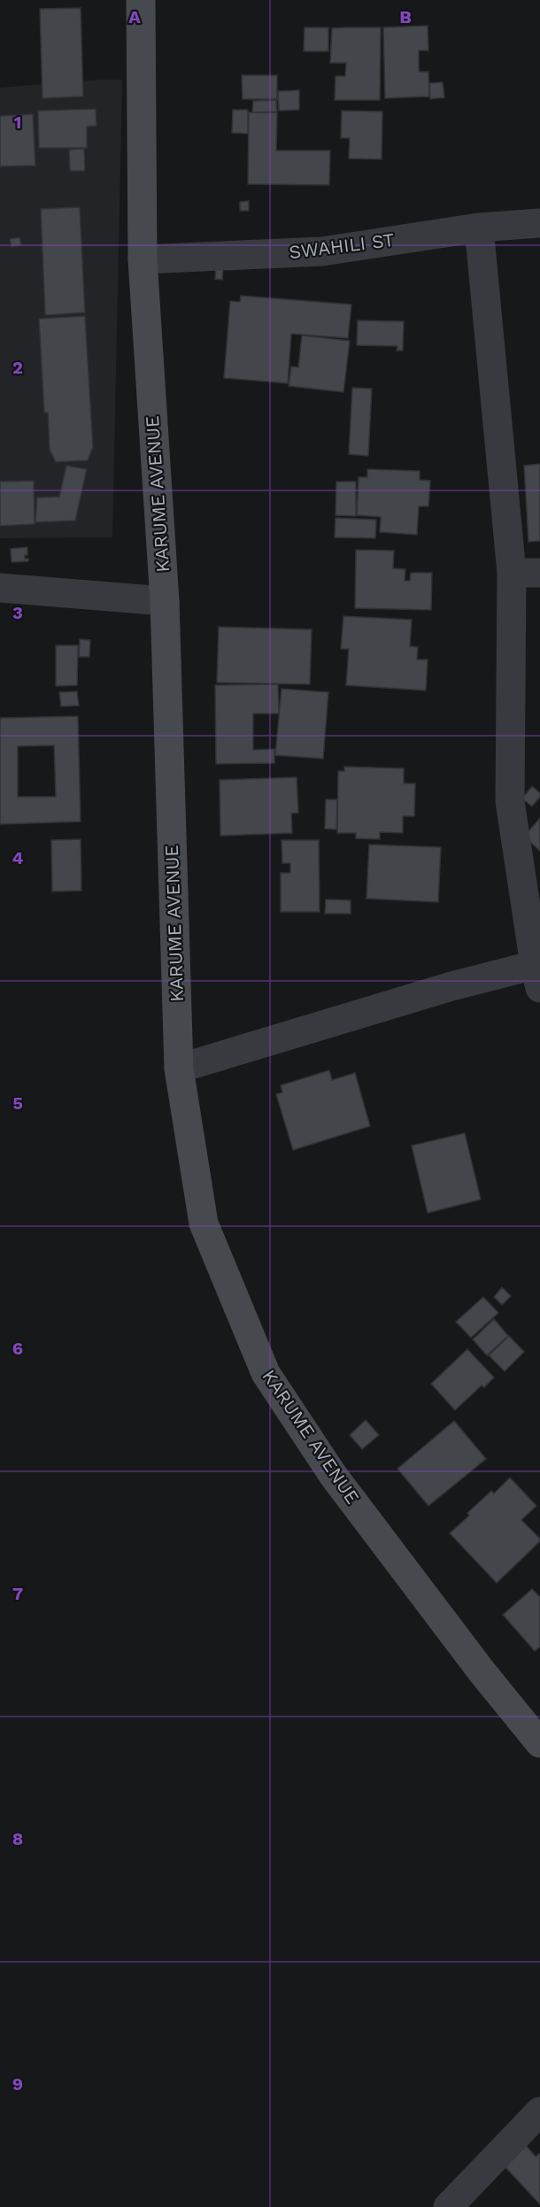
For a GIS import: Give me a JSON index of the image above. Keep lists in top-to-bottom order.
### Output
{
  "streets": {
    "main road": ["KARUME AVENUE"],
    "street": ["SWAHILI ST"]
  },
  "crossings": [
    ["SWAHILI ST", "KARUME AVENUE"]
  ],
  "grid": {
    "columns": ["A", "B"],
    "rows": [
      "1",
      "2",
      "3",
      "4",
      "5",
      "6",
      "7",
      "8",
      "9"
    ]
  }
}
